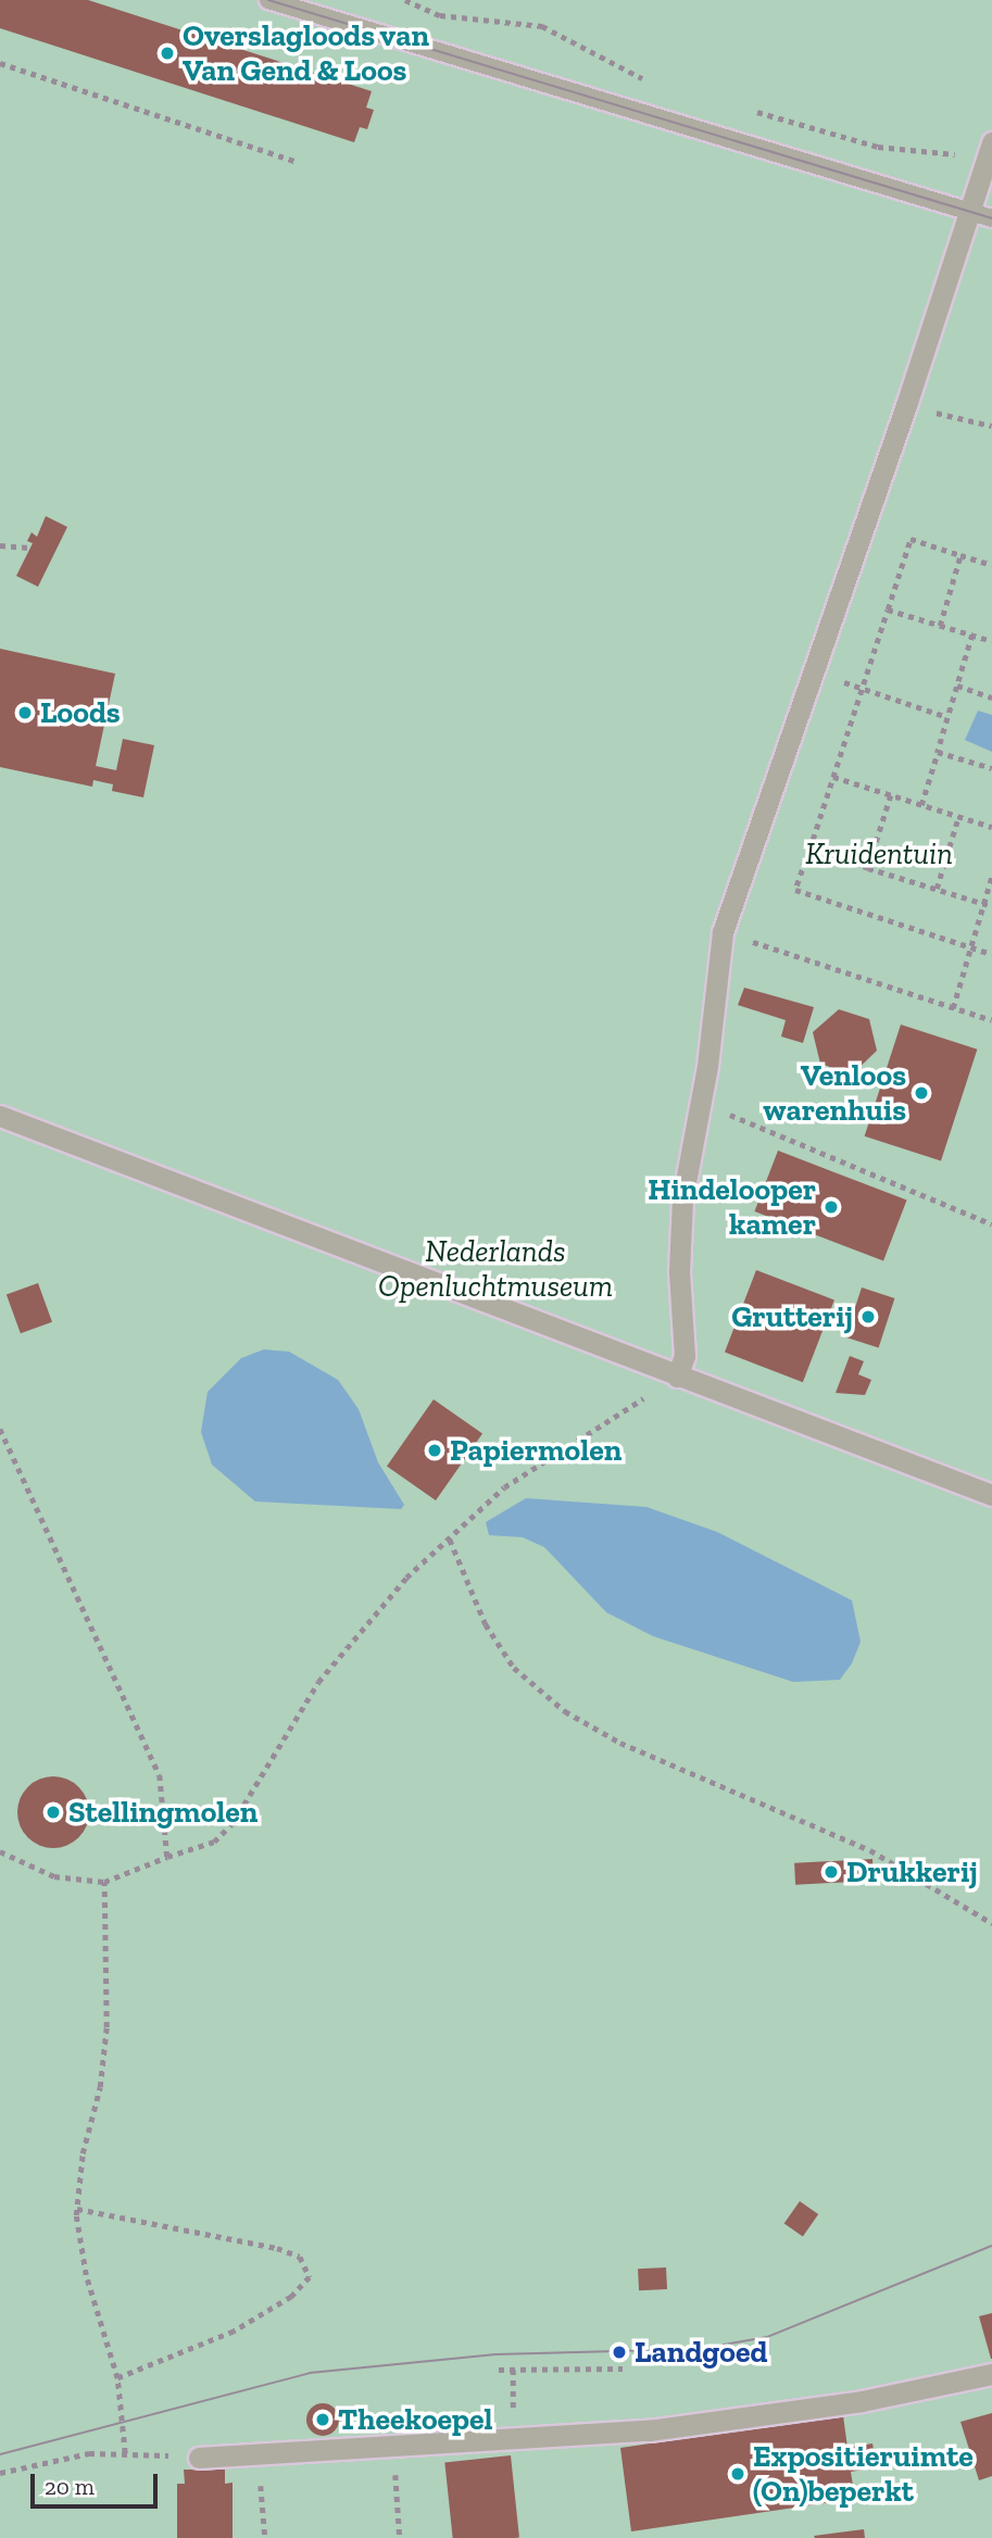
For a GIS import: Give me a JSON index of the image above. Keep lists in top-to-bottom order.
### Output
{
  "parks": ["Kruidentuin", "Nederlands Openluchtmuseum"],
  "places": [
    "Overslagloods van Van Gend & Loos",
    "Loods",
    "Venloos warenhuis",
    "Hindelooper kamer",
    "Grutterij",
    "Papiermolen",
    "Stellingmolen",
    "Drukkerij",
    "Landgoed",
    "Theekoepel",
    "Expositieruimte (On)beperkt"
  ],
  "scale_bar": "20 m"
}
